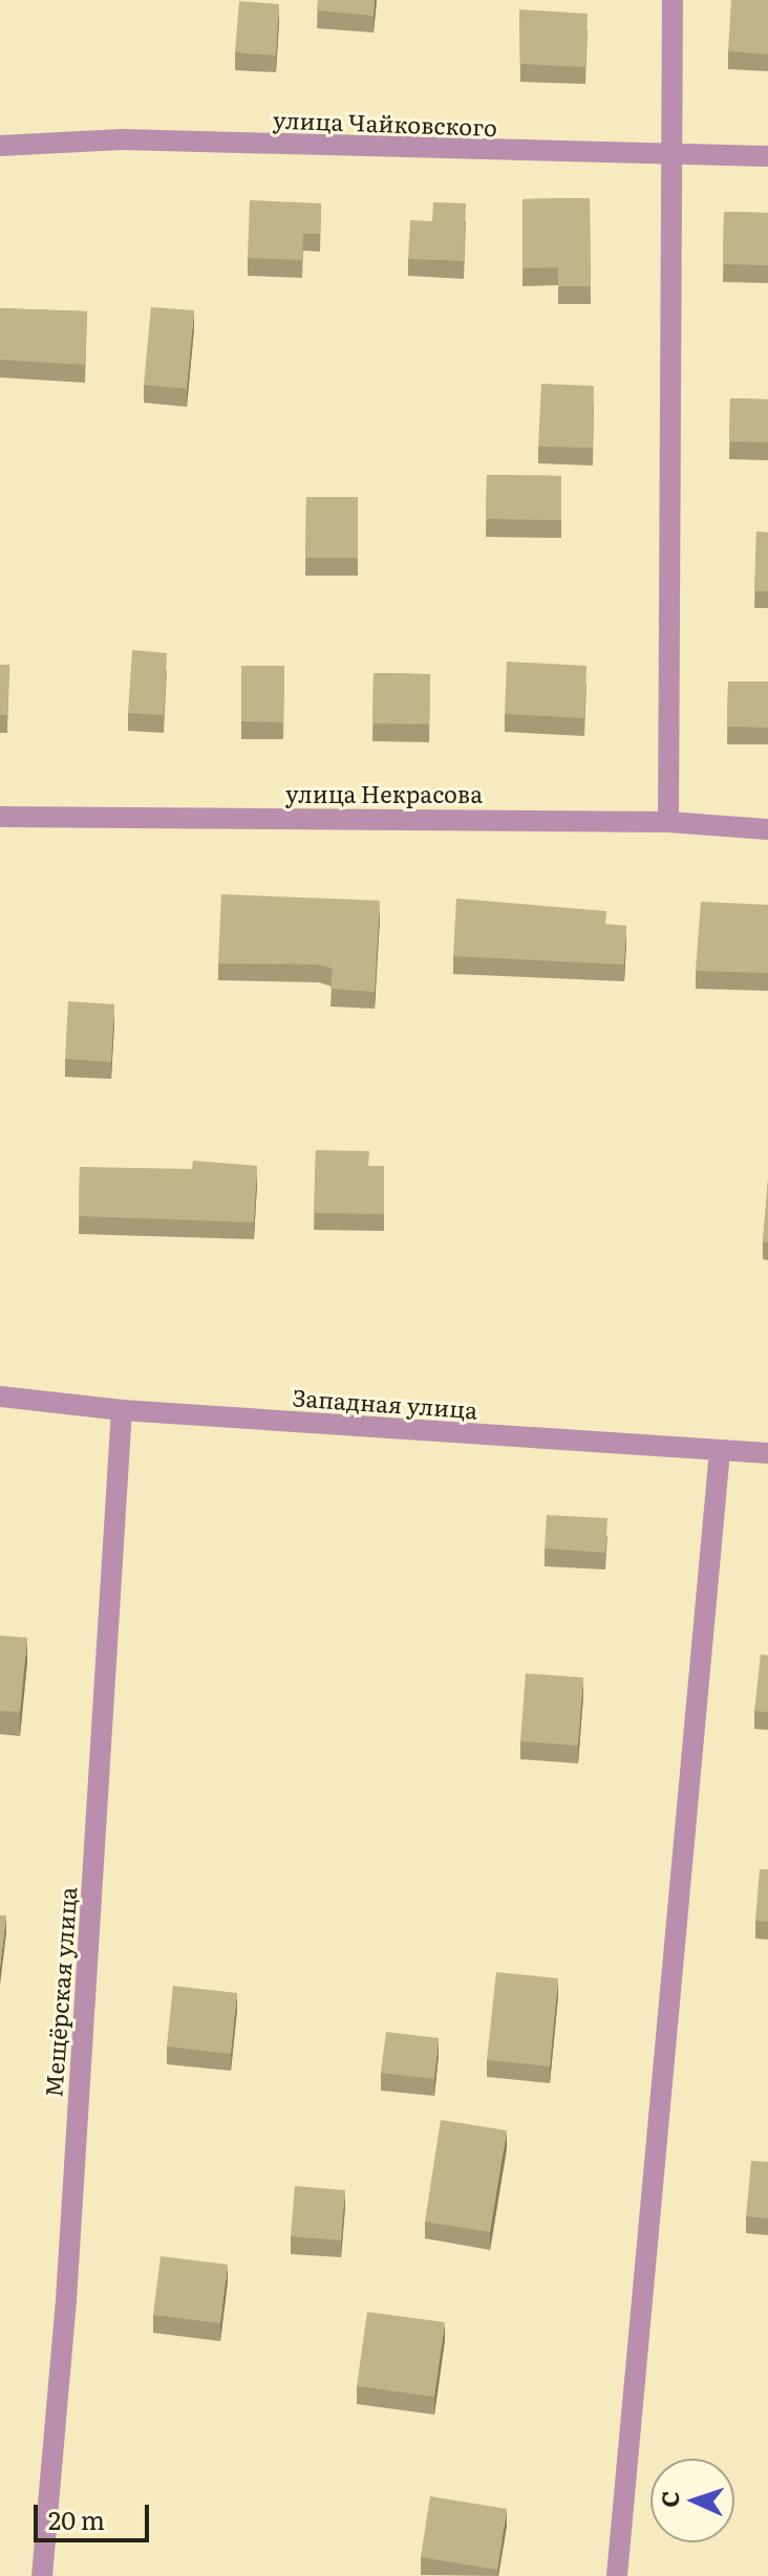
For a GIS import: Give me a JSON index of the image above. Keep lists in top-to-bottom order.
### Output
{
  "streets": {
    "street": [
      "улица Чайковского",
      "улица Некрасова",
      "Западная улица",
      "Мещёрская улица"
    ]
  },
  "crossings": [
    ["Западная улица", "Мещёрская улица"]
  ],
  "scale_bar": "20 m",
  "north": "left"
}
